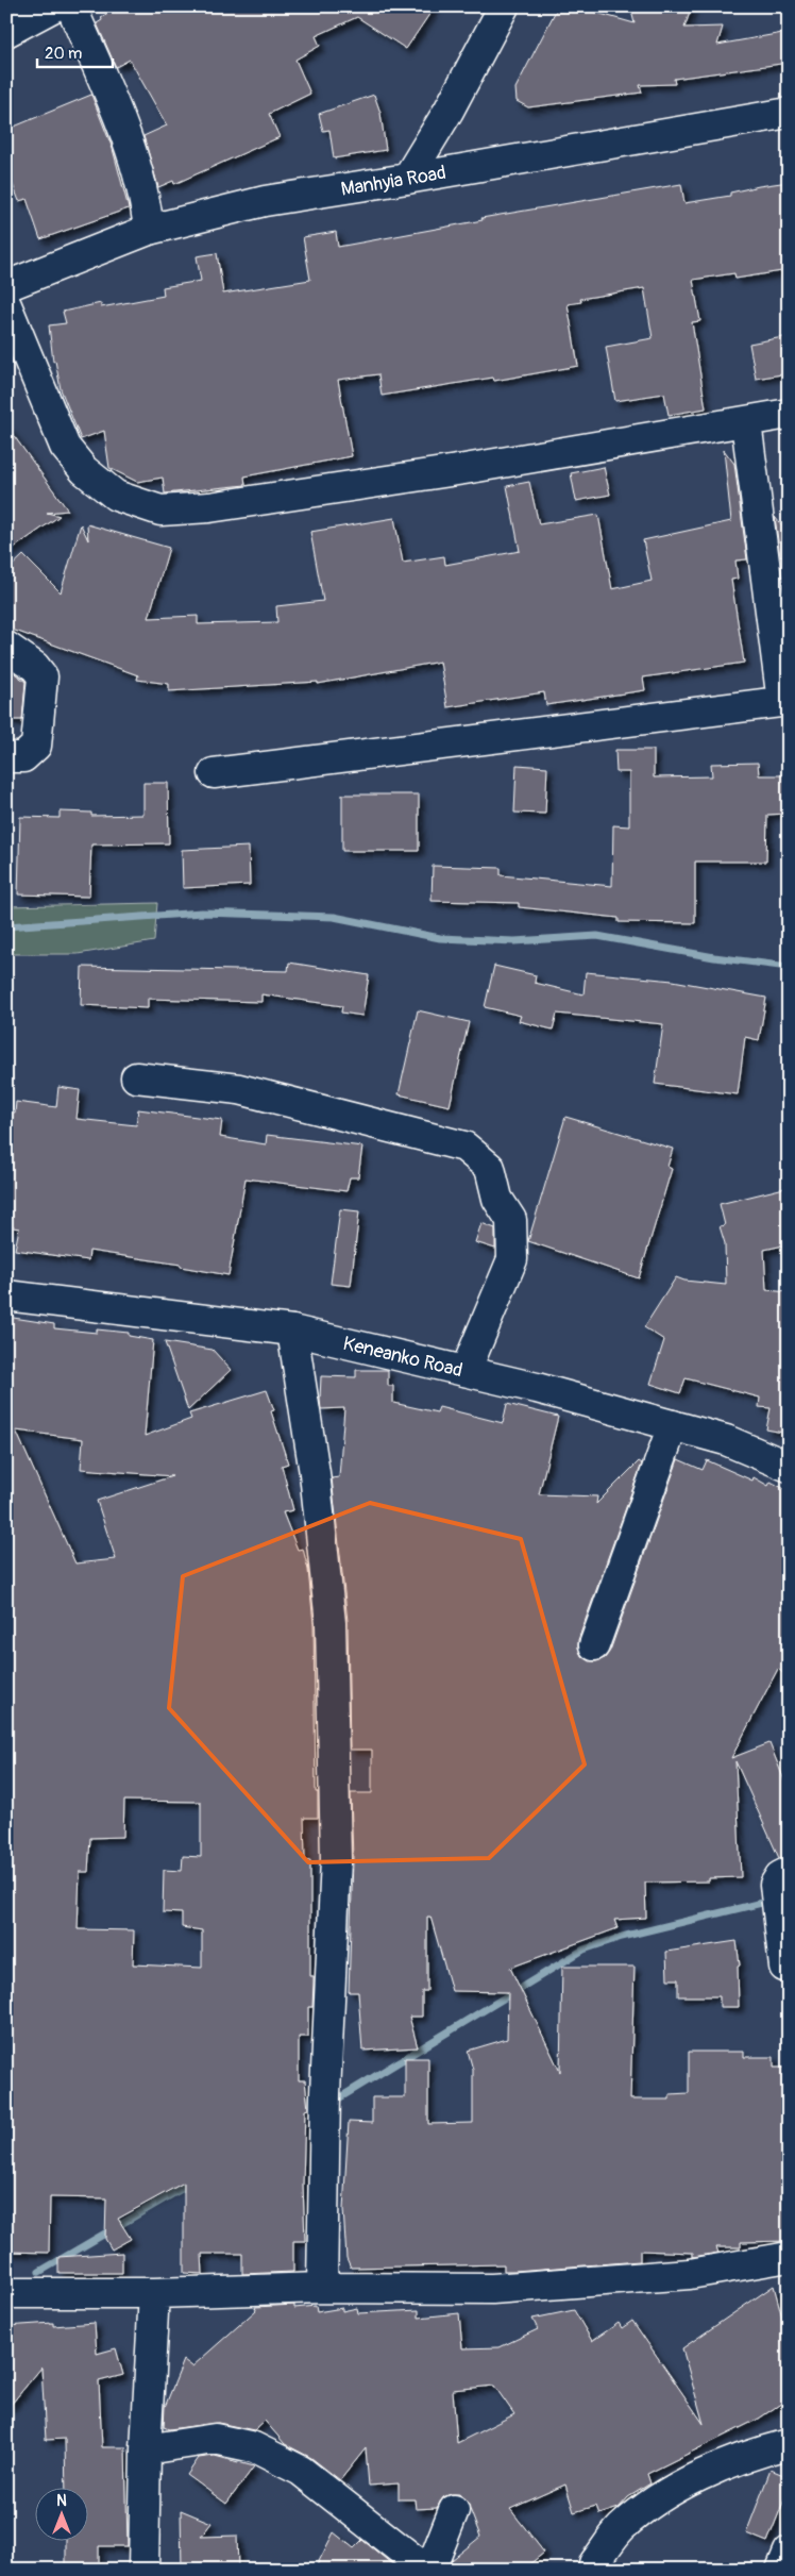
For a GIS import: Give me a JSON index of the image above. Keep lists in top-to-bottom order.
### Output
{
  "streets": {
    "street": ["Manhyia Road", "Keneanko Road"]
  },
  "scale_bar": "20 m",
  "north": "top"
}
